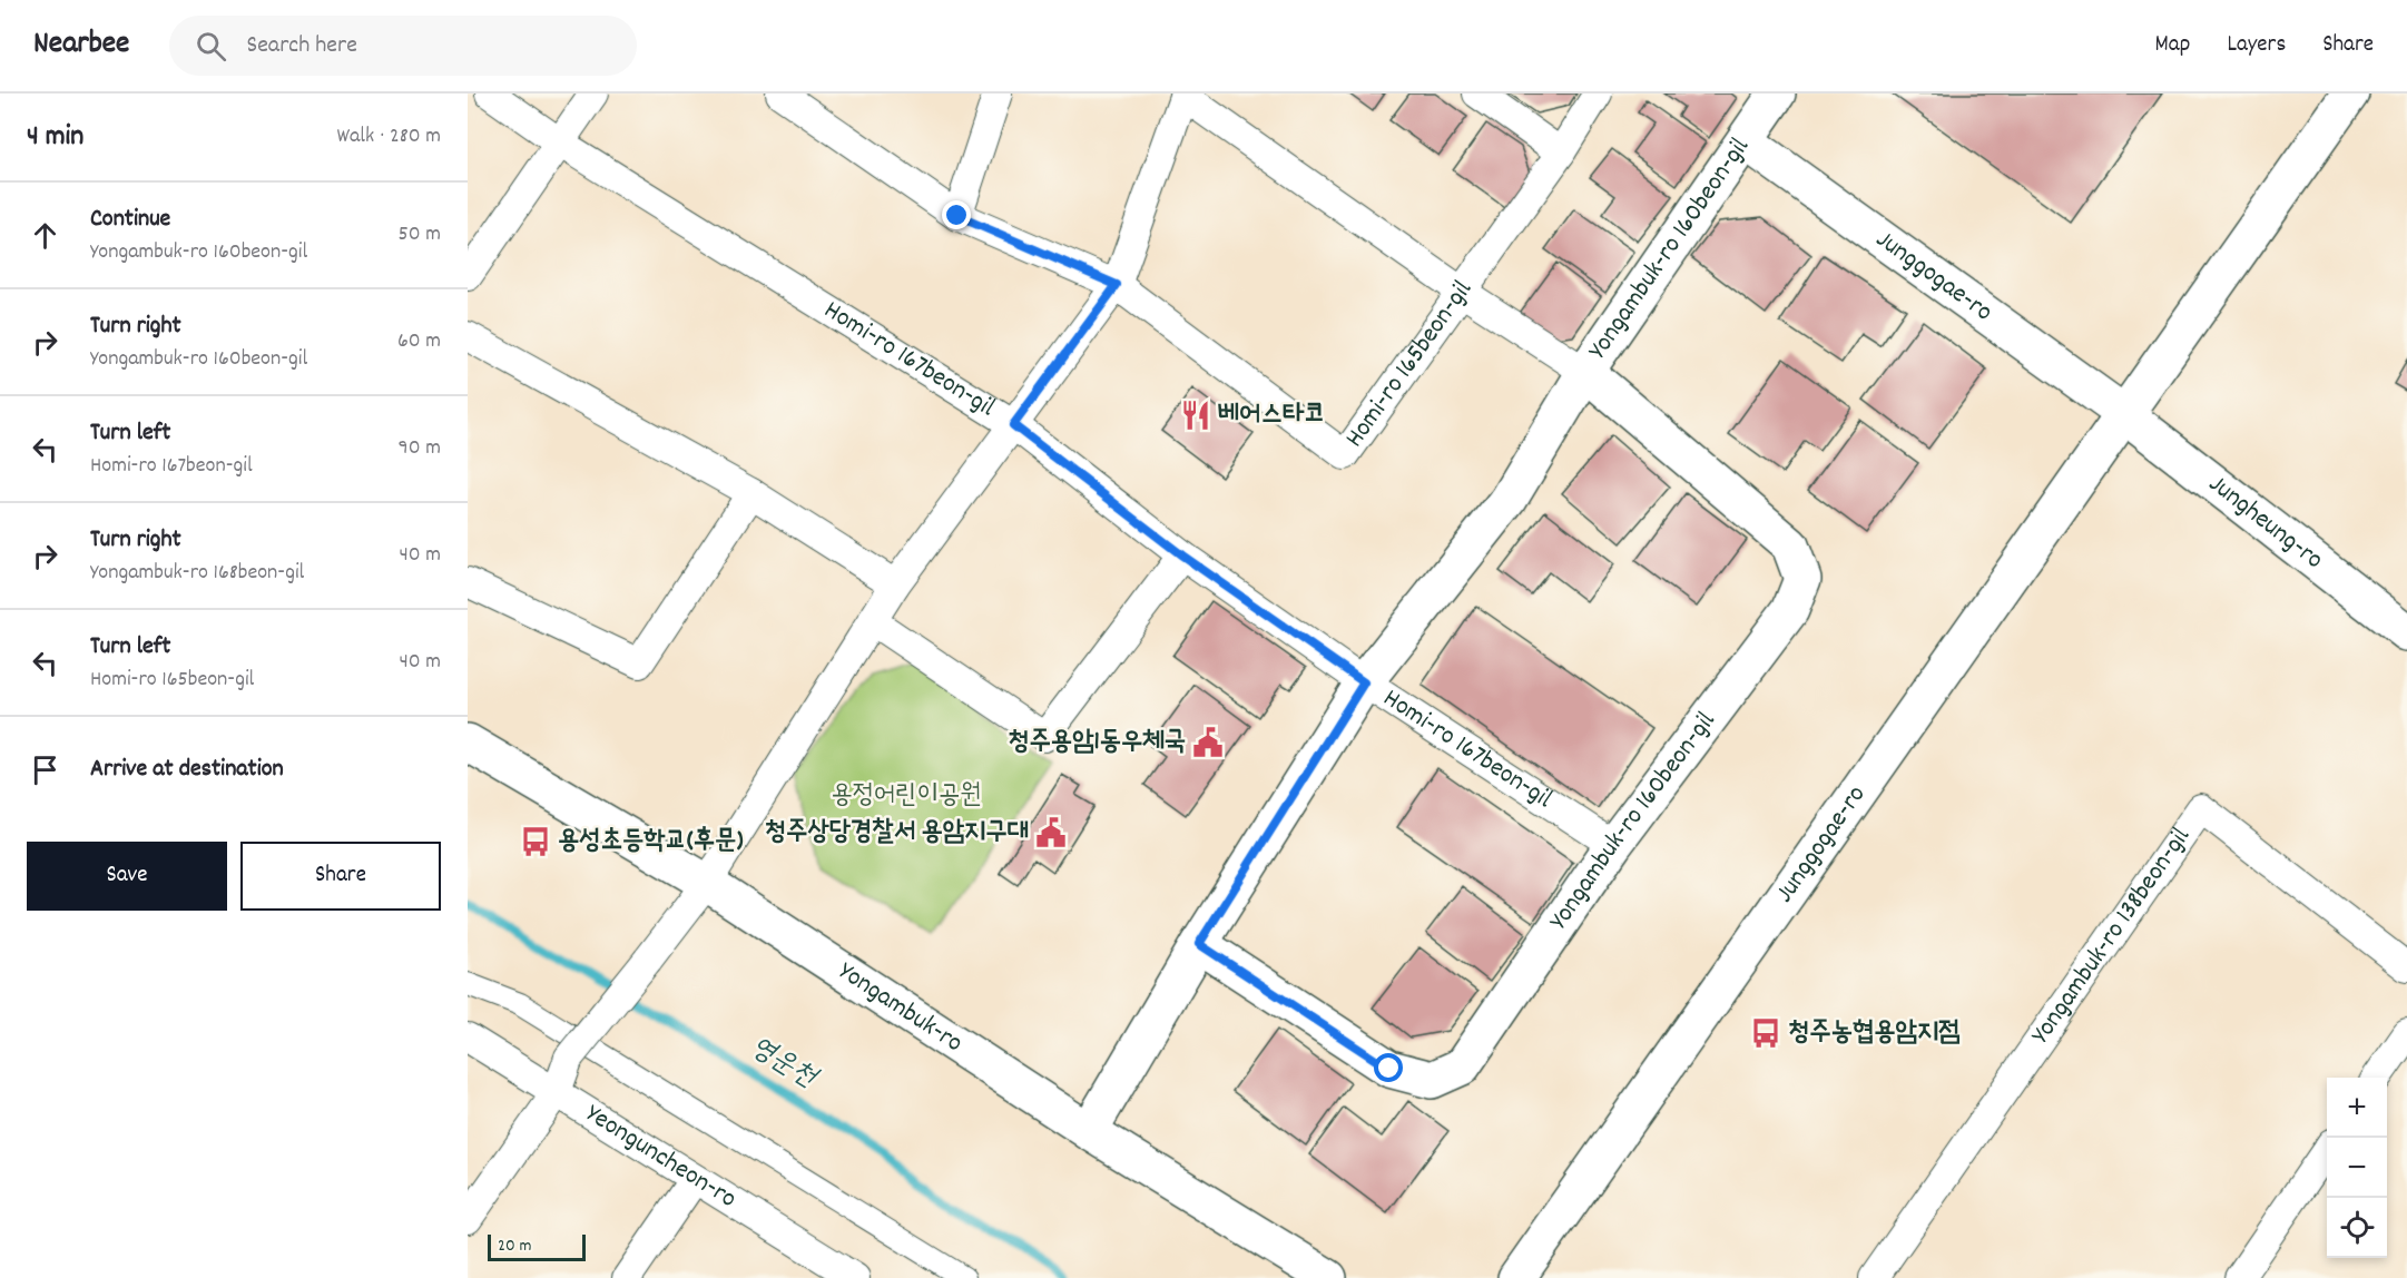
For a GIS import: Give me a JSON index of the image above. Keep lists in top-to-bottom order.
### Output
{
  "streets": {
    "street": [
      "Yongambuk-ro 160beon-gil",
      "Junggogae-ro",
      "Homi-ro 167beon-gil",
      "Homi-ro 165beon-gil",
      "Jungheung-ro",
      "Yongambuk-ro 138beon-gil",
      "Yongambuk-ro",
      "Yeonguncheon-ro"
    ]
  },
  "crossings": [
    ["Yongambuk-ro 160beon-gil", "Junggogae-ro"],
    ["Yongambuk-ro 160beon-gil", "Homi-ro 167beon-gil"],
    ["Yongambuk-ro 160beon-gil", "Yongambuk-ro"],
    ["Junggogae-ro", "Jungheung-ro"]
  ],
  "water": ["영운천"],
  "parks": ["용정어린이공원"],
  "places": {
    "restaurant": ["베어스타코"],
    "public building": ["청주용암1동우체국", "청주상당경찰서 용암지구대"],
    "bus stop": ["용성초등학교(후문)", "청주농협용암지점"]
  },
  "scale_bar": "20 m",
  "page": {
    "header": "Nearbee",
    "search": "Search here",
    "nav": ["Map", "Layers", "Share"],
    "heading": ["4 min", "Walk · 280 m"],
    "list": [
      ["Continue", "Yongambuk-ro 160beon-gil", "50 m"],
      ["Turn right", "Yongambuk-ro 160beon-gil", "60 m"],
      ["Turn left", "Homi-ro 167beon-gil", "90 m"],
      ["Turn right", "Yongambuk-ro 168beon-gil", "40 m"],
      ["Turn left", "Homi-ro 165beon-gil", "40 m"],
      "Arrive at destination"
    ],
    "buttons": ["Save", "Share"],
    "map_buttons": ["+", "−"],
    "scale": "20 m"
  }
}
